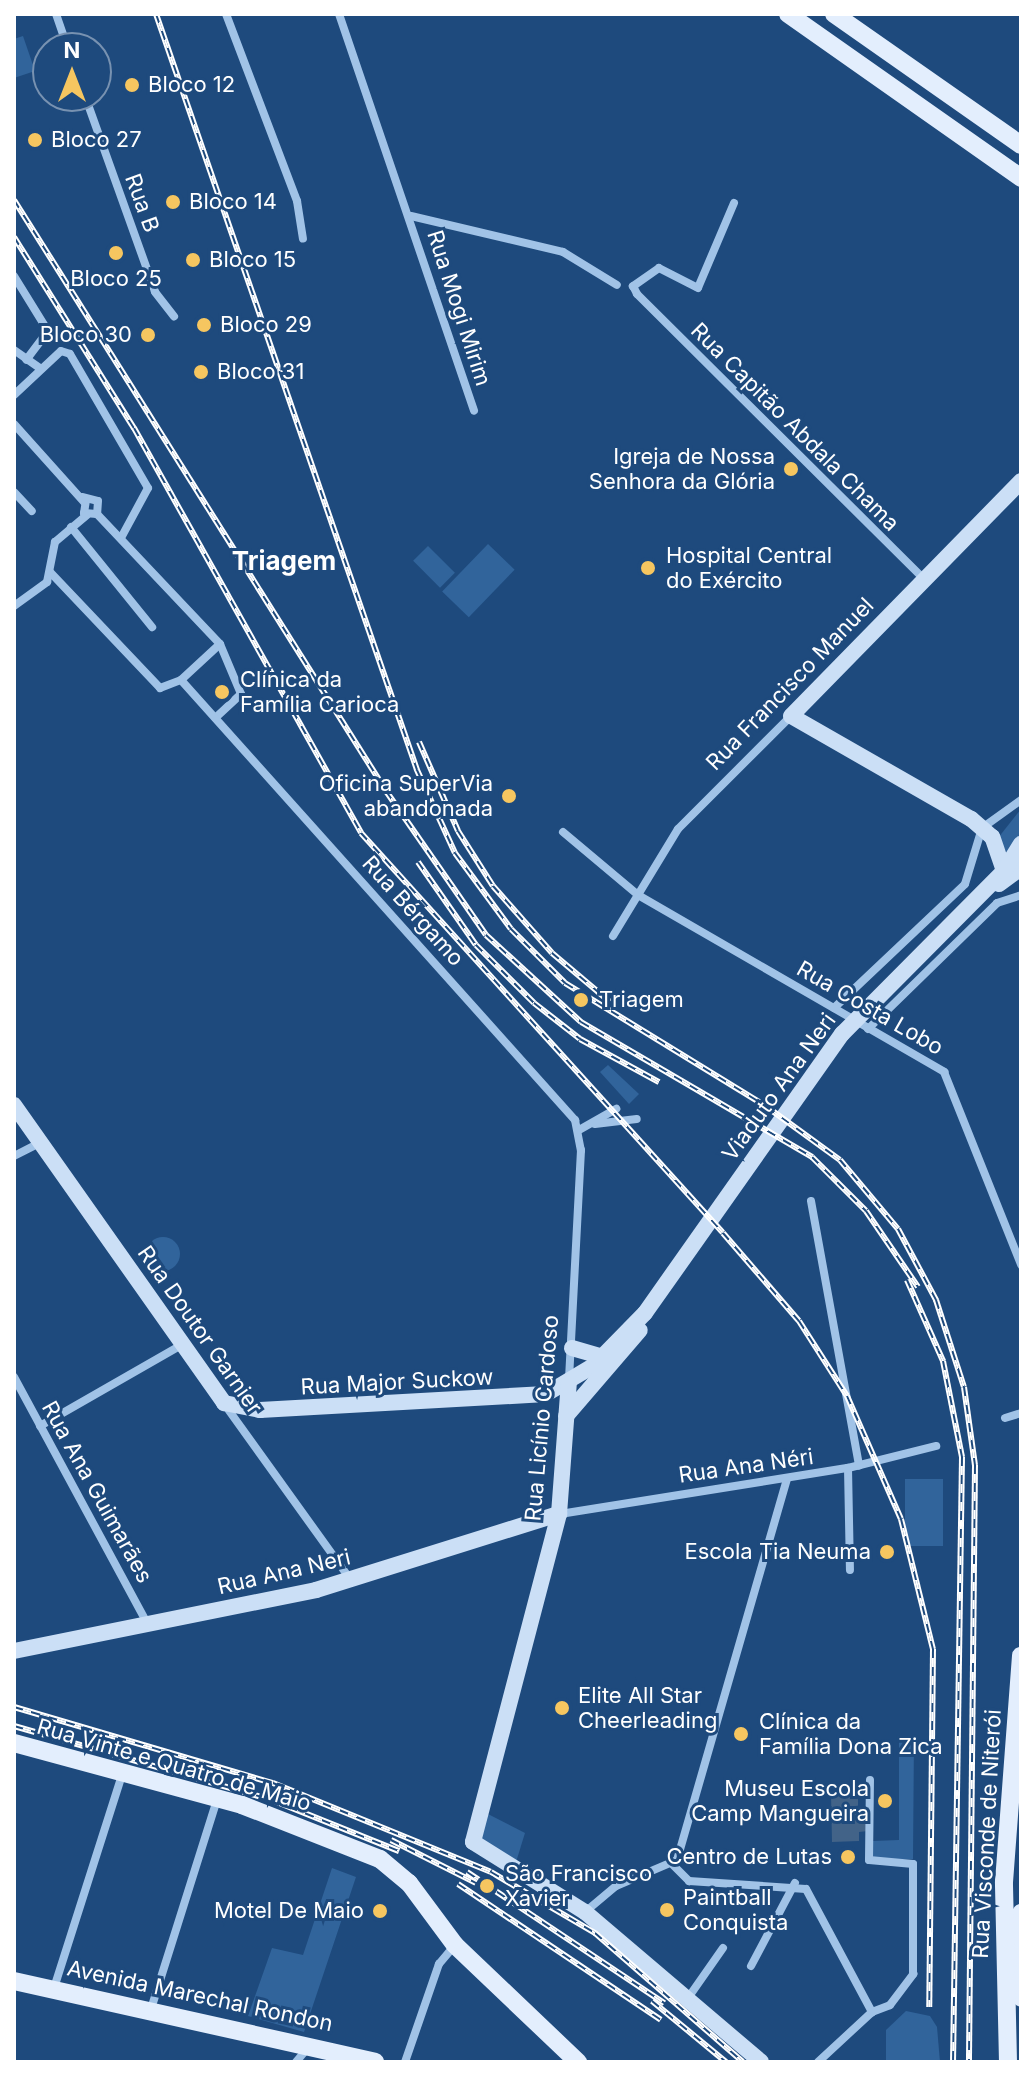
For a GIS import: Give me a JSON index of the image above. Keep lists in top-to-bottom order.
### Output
{
  "streets": {
    "main road": [
      "Rua Francisco Manuel",
      "Viaduto Ana Neri",
      "Rua Doutor Garnier",
      "Rua Major Suckow",
      "Rua Licínio Cardoso",
      "Rua Ana Neri",
      "Rua Vinte e Quatro de Maio",
      "Rua Visconde de Niterói",
      "Avenida Marechal Rondon"
    ],
    "street": [
      "Rua B",
      "Rua Mogi Mirim",
      "Rua Capitão Abdala Chama",
      "Rua Bérgamo",
      "Rua Costa Lobo",
      "Rua Ana Néri",
      "Rua Ana Guimarães"
    ]
  },
  "crossings": [
    ["Rua Capitão Abdala Chama", "Rua Francisco Manuel"],
    ["Rua Francisco Manuel", "Rua Costa Lobo"],
    ["Rua Bérgamo", "Rua Licínio Cardoso"],
    ["Viaduto Ana Neri", "Rua Major Suckow"],
    ["Viaduto Ana Neri", "Rua Licínio Cardoso"],
    ["Rua Doutor Garnier", "Rua Major Suckow"],
    ["Rua Doutor Garnier", "Rua Ana Neri"],
    ["Rua Major Suckow", "Rua Licínio Cardoso"],
    ["Rua Licínio Cardoso", "Rua Ana Néri"],
    ["Rua Licínio Cardoso", "Rua Ana Neri"],
    ["Rua Ana Néri", "Rua Ana Neri"],
    ["Rua Ana Guimarães", "Rua Ana Neri"]
  ],
  "districts": ["Triagem"],
  "places": [
    "Bloco 12",
    "Bloco 27",
    "Bloco 14",
    "Bloco 25",
    "Bloco 15",
    "Bloco 29",
    "Bloco 30",
    "Bloco 31",
    "Igreja de Nossa Senhora da Glória",
    "Hospital Central do Exército",
    "Clínica da Família Carioca",
    "Oficina SuperVia abandonada",
    "Triagem",
    "Escola Tia Neuma",
    "Elite All Star Cheerleading",
    "Clínica da Família Dona Zica",
    "Museu Escola Camp Mangueira",
    "Centro de Lutas",
    "São Francisco Xavier",
    "Paintball Conquista",
    "Motel De Maio"
  ],
  "north": "top"
}
